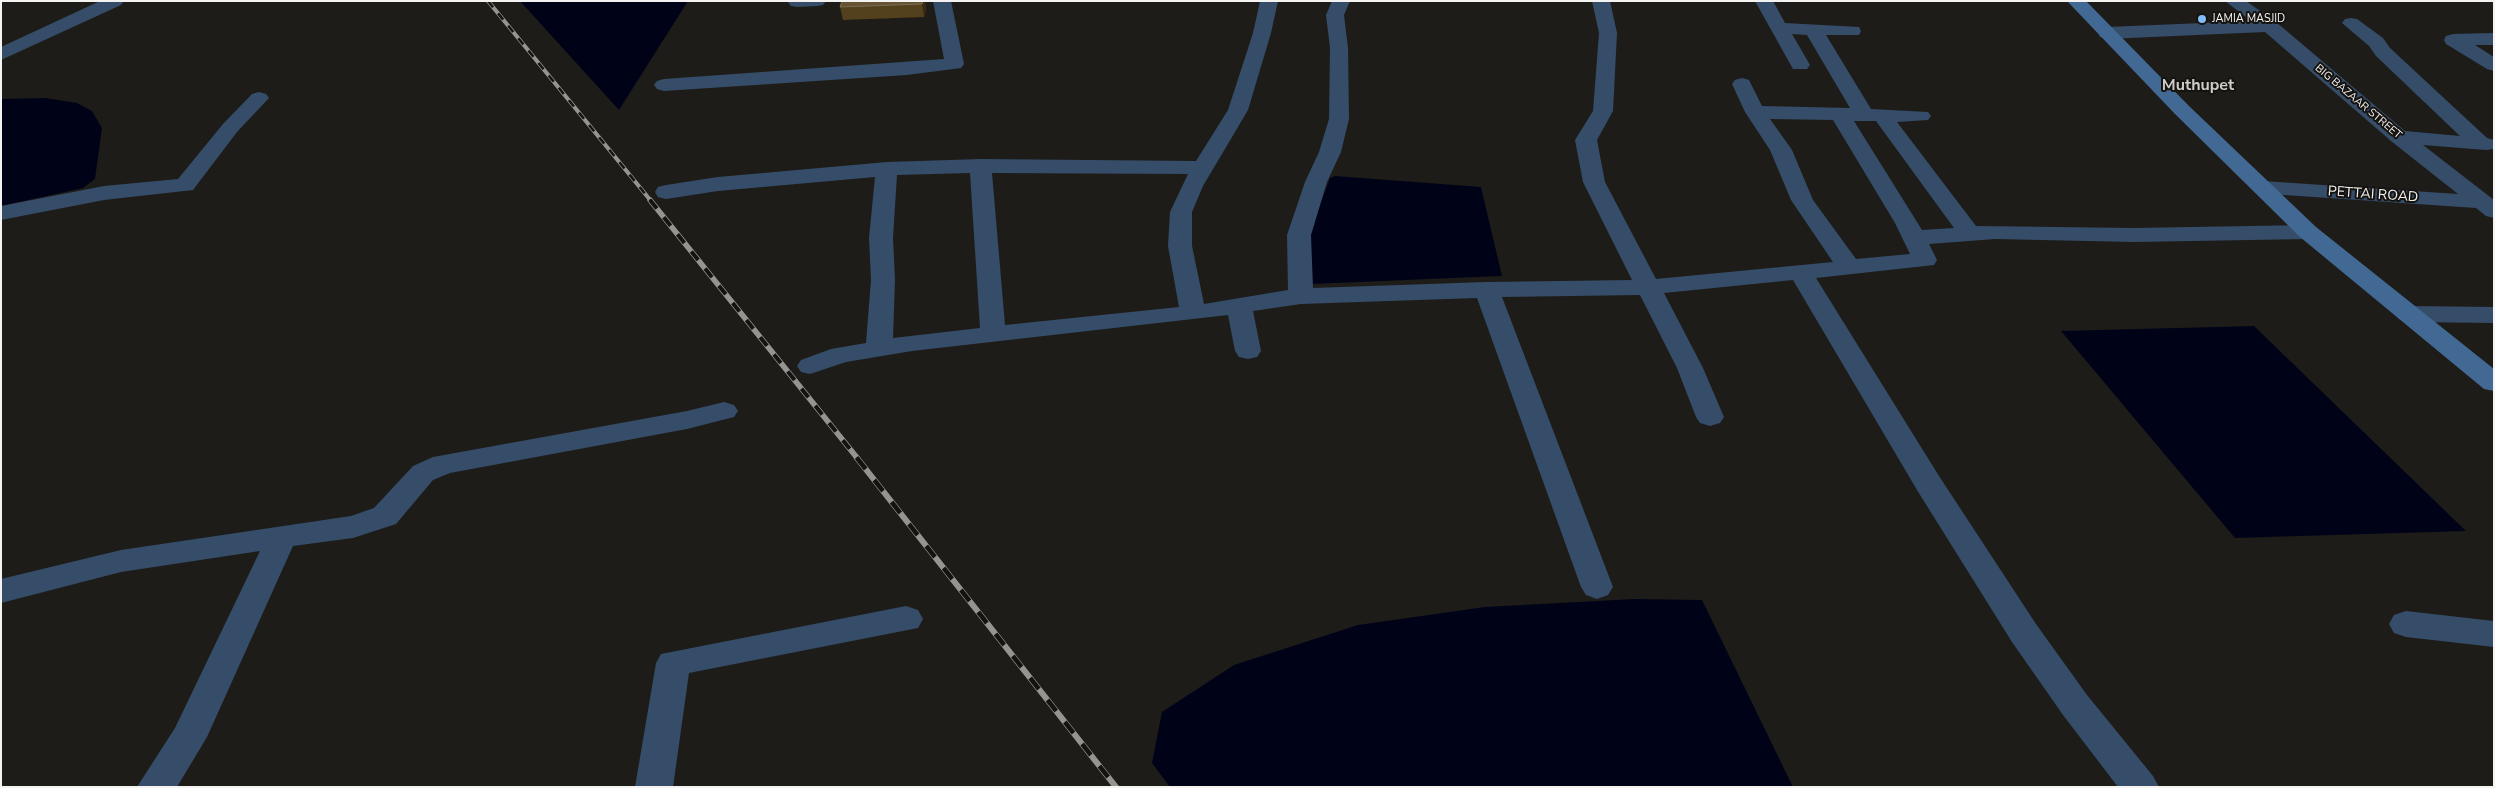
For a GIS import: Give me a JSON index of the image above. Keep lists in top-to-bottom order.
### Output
{
  "streets": {
    "street": ["BIG BAZAAR STREET", "PETTAI ROAD"]
  },
  "crossings": [
    ["BIG BAZAAR STREET", "PETTAI ROAD"]
  ],
  "districts": ["Muthupet"],
  "places": ["JAMIA MASJID"]
}
